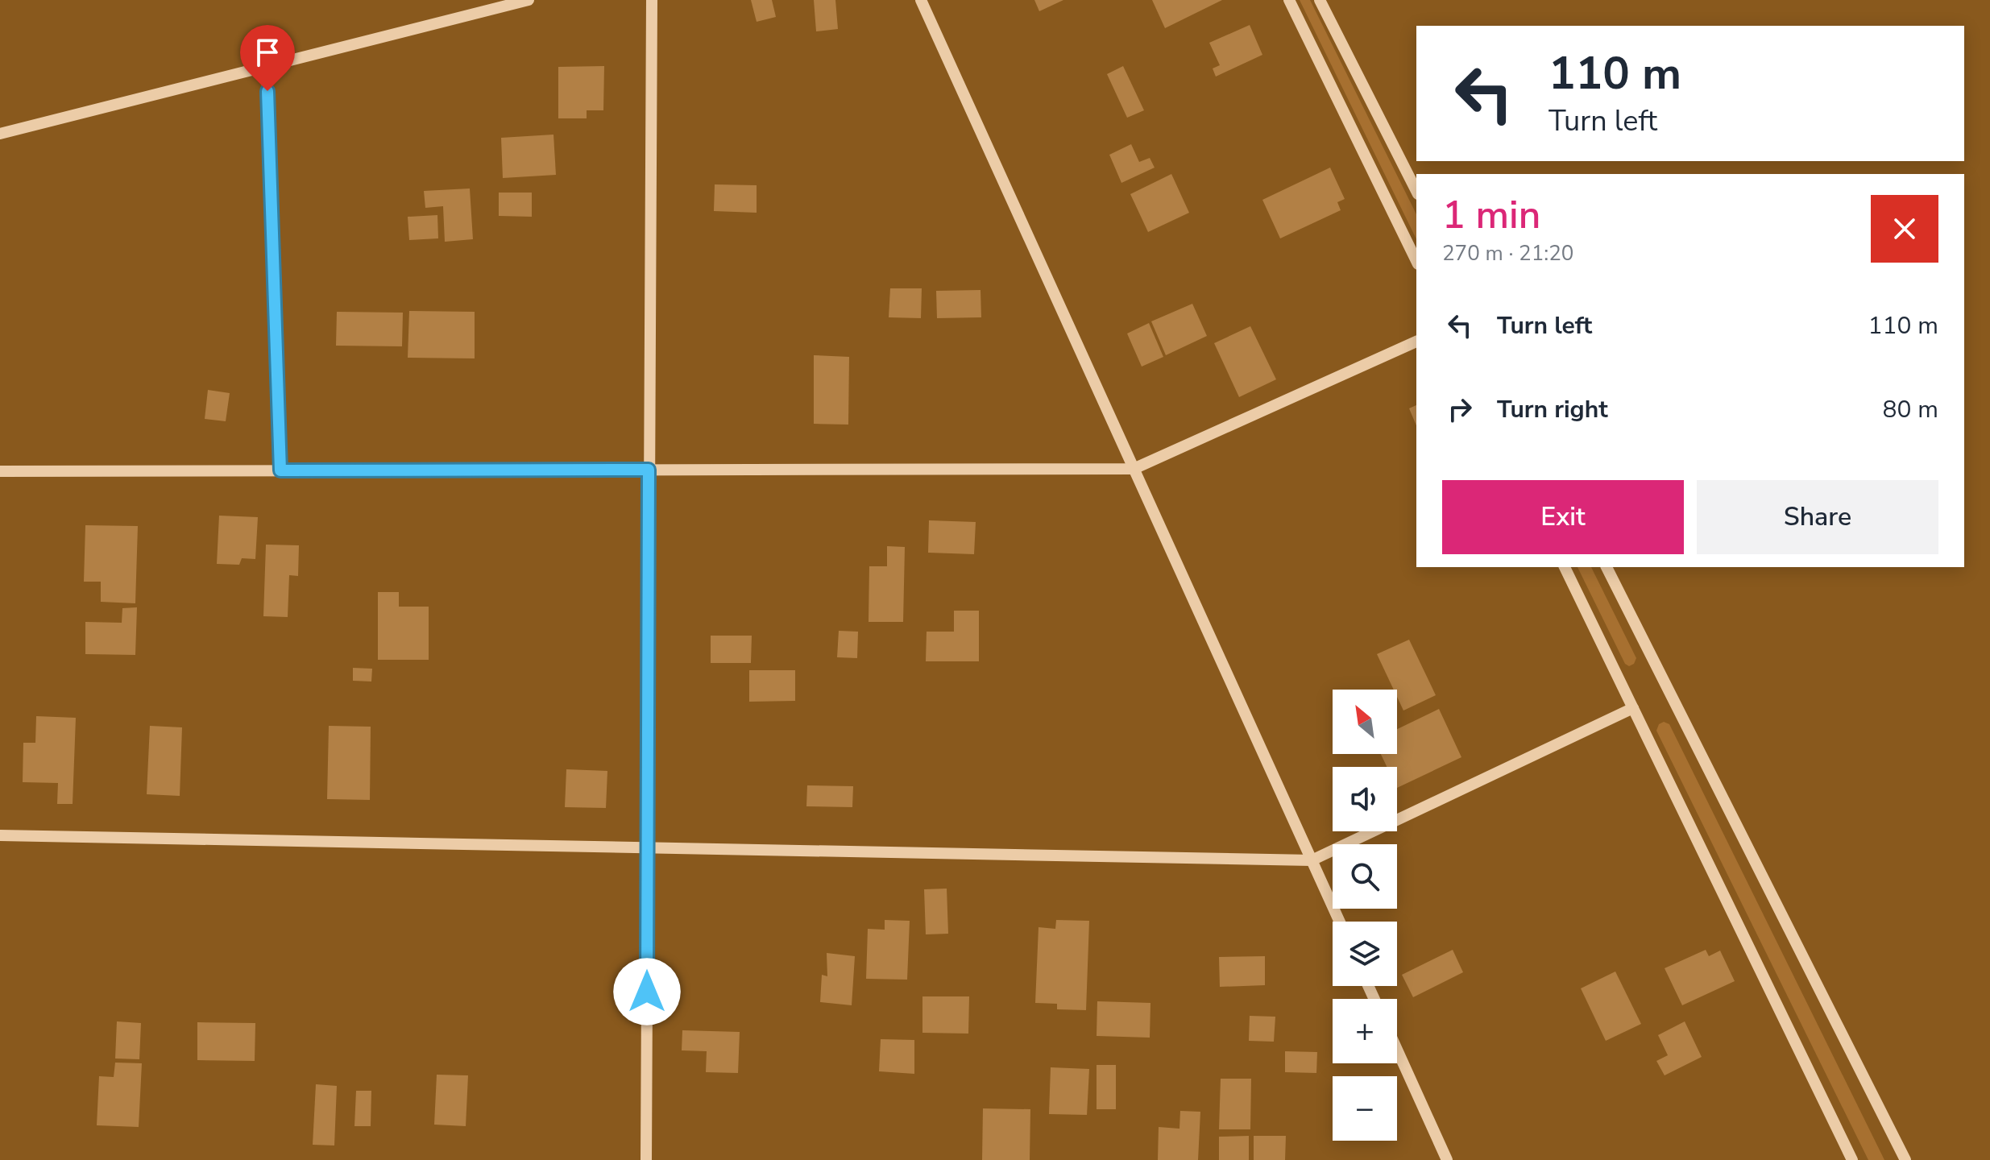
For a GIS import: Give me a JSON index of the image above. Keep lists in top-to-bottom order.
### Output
{
  "north": "top left",
  "page": {
    "turn": ["110 m", "Turn left"],
    "heading": ["1 min", "270 m · 21:20"],
    "list": [
      {
        "name": "Turn left",
        "value": "110 m"
      },
      {
        "name": "Turn right",
        "value": "80 m"
      }
    ],
    "buttons": ["Exit", "Share"],
    "map_buttons": ["+", "−"]
  }
}
